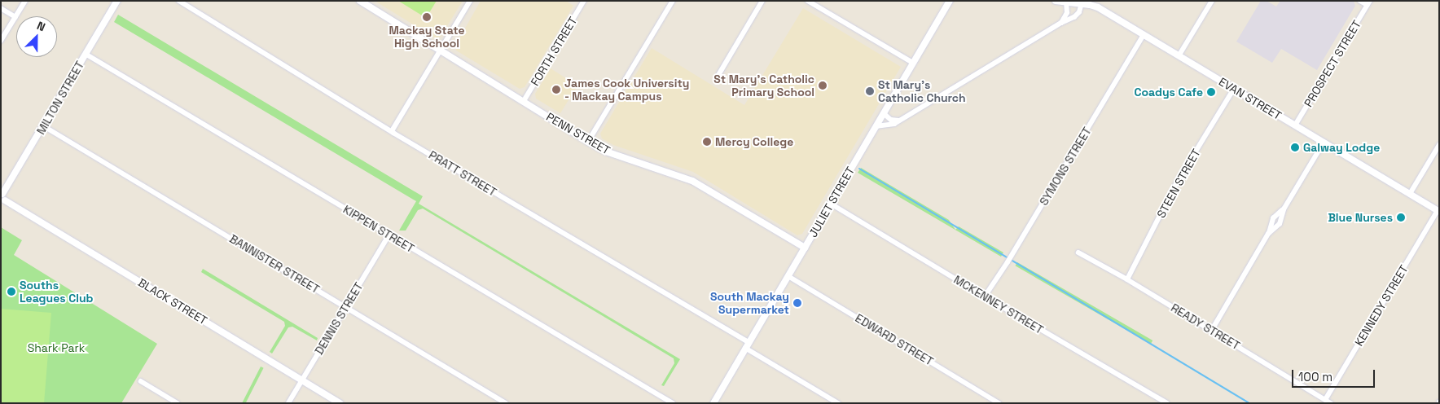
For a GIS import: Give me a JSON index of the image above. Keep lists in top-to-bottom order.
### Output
{
  "streets": {
    "street": [
      "FORTH STREET",
      "PROSPECT STREET",
      "MILTON STREET",
      "EVAN STREET",
      "PENN STREET",
      "SYMONS STREET",
      "PRATT STREET",
      "STEEN STREET",
      "JULIET STREET",
      "KIPPEN STREET",
      "BANNISTER STREET",
      "BLACK STREET",
      "MCKENNEY STREET",
      "KENNEDY STREET",
      "DENNIS STREET",
      "READY STREET",
      "EDWARD STREET"
    ]
  },
  "crossings": [
    ["FORTH STREET", "PENN STREET"],
    ["PROSPECT STREET", "EVAN STREET"],
    ["MILTON STREET", "KIPPEN STREET"],
    ["MILTON STREET", "BANNISTER STREET"],
    ["EVAN STREET", "SYMONS STREET"],
    ["EVAN STREET", "STEEN STREET"],
    ["EVAN STREET", "KENNEDY STREET"],
    ["PENN STREET", "JULIET STREET"],
    ["SYMONS STREET", "MCKENNEY STREET"],
    ["PRATT STREET", "JULIET STREET"],
    ["STEEN STREET", "READY STREET"],
    ["JULIET STREET", "MCKENNEY STREET"],
    ["JULIET STREET", "EDWARD STREET"],
    ["KIPPEN STREET", "DENNIS STREET"],
    ["BANNISTER STREET", "DENNIS STREET"],
    ["BLACK STREET", "DENNIS STREET"],
    ["KENNEDY STREET", "READY STREET"]
  ],
  "parks": ["Shark Park"],
  "places": [
    "Mackay State High School",
    "St Mary's Catholic Primary School",
    "James Cook University - Mackay Campus",
    "St Mary's Catholic Church",
    "Coadys Cafe",
    "Mercy College",
    "Galway Lodge",
    "Blue Nurses",
    "Souths Leagues Club",
    "South Mackay Supermarket"
  ],
  "scale_bar": "100 m",
  "north": "top right"
}
